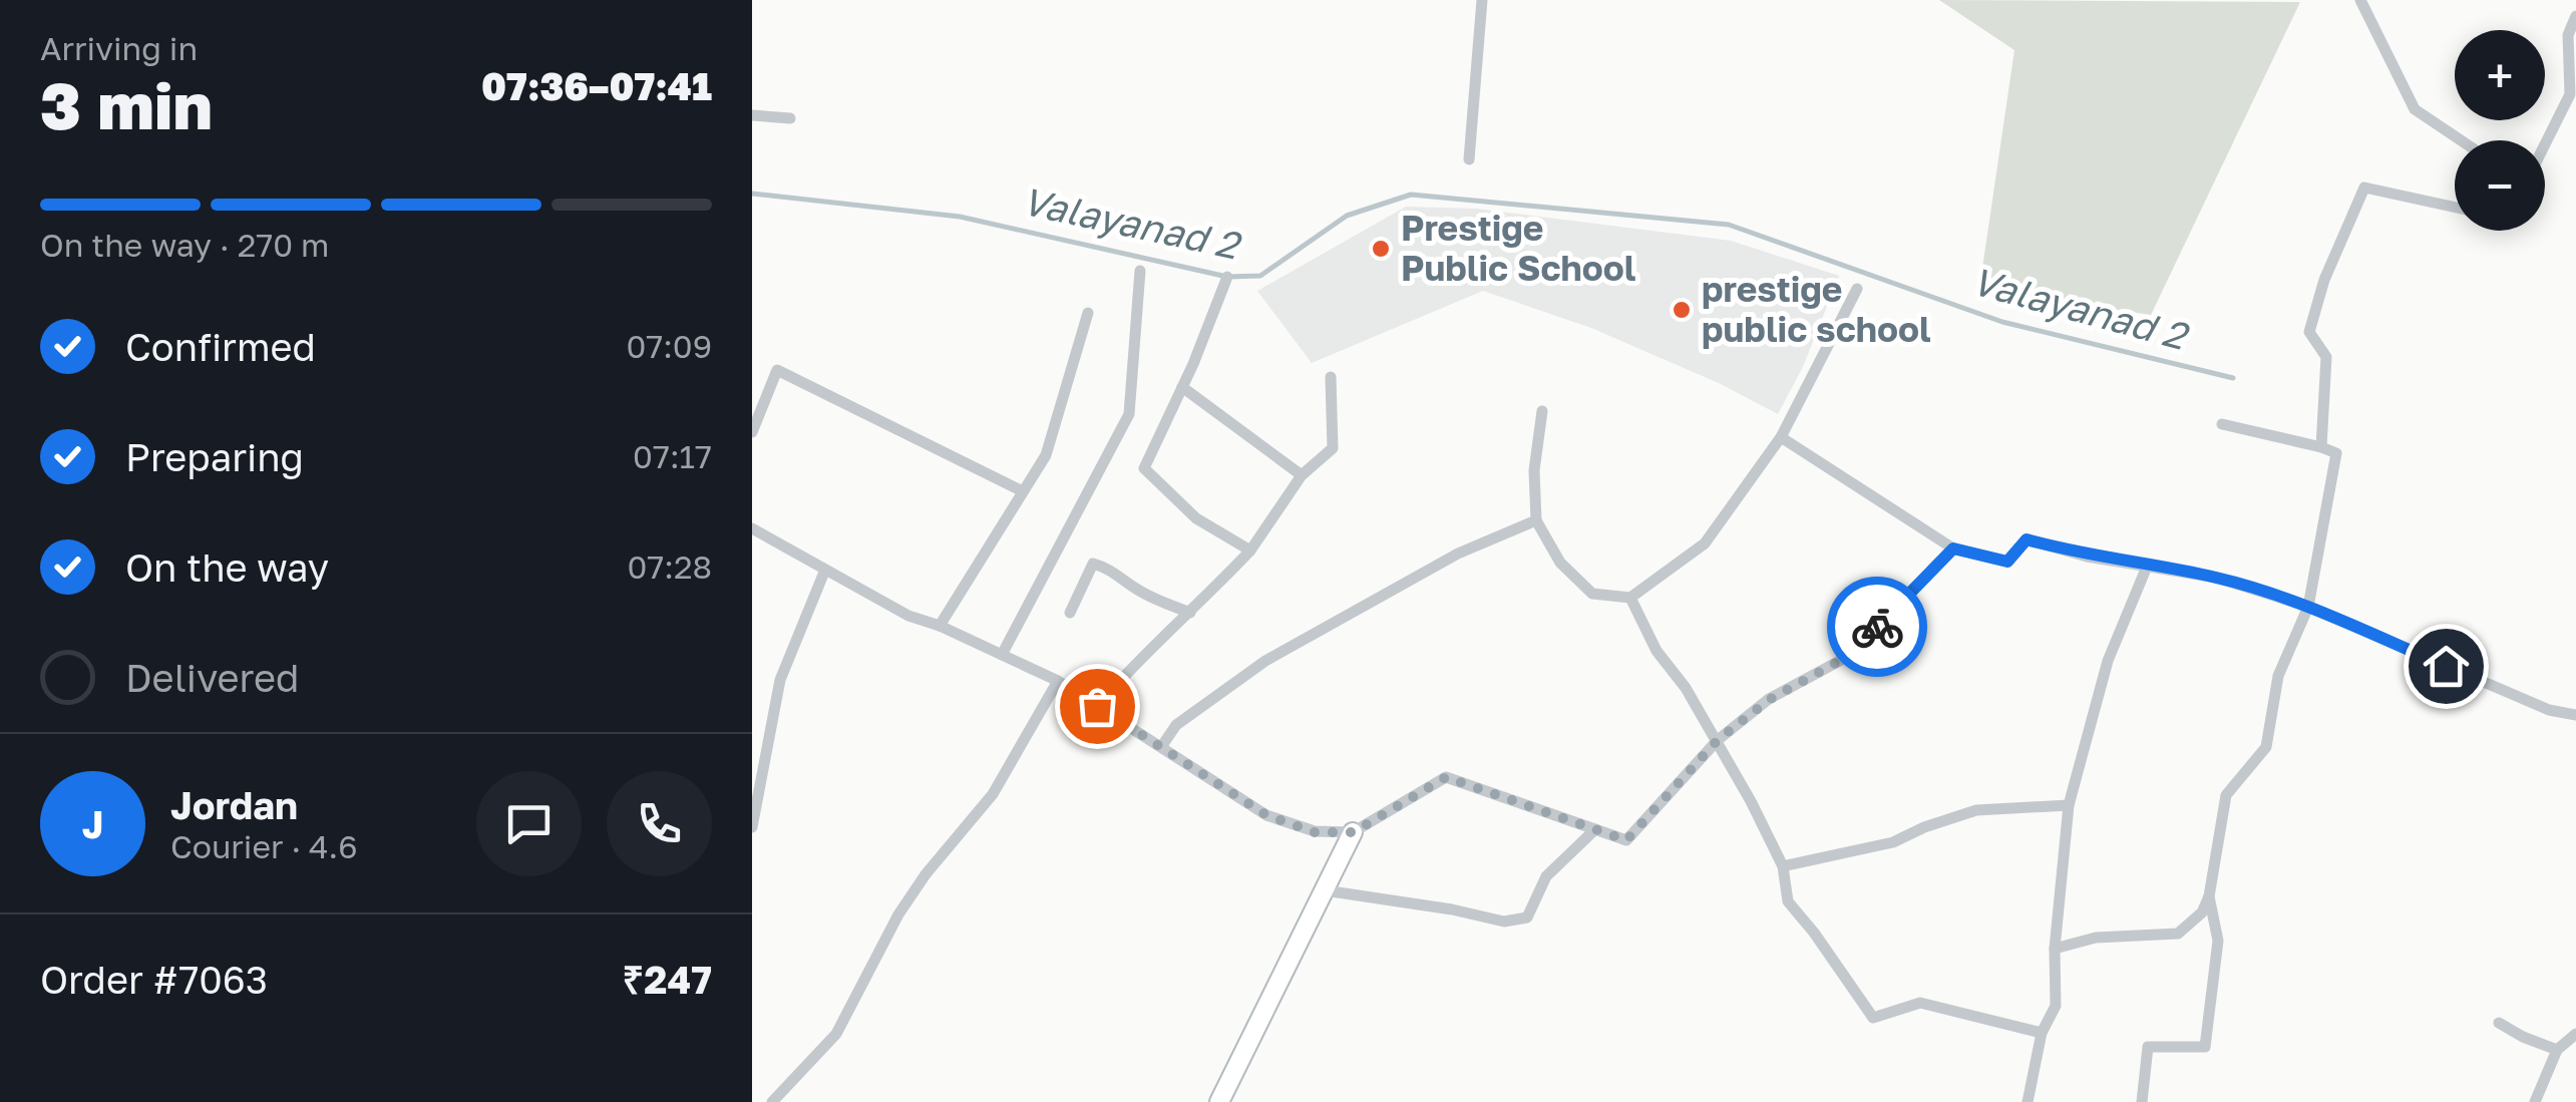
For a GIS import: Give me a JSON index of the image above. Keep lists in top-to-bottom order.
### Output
{
  "water": ["Valayanad 2"],
  "places": ["Prestige Public School", "prestige public school"],
  "page": {
    "heading": ["3 min", "Arriving in", "07:36–07:41"],
    "panel": [
      "Jordan",
      "Courier · 4.6",
      "Order #7063",
      "₹247"
    ],
    "map_buttons": ["+", "−"],
    "bar": "On the way · 270 m",
    "list": [
      ["Confirmed", "07:09"],
      ["Preparing", "07:17"],
      ["On the way", "07:28"],
      "Delivered"
    ],
    "round": "J"
  }
}
